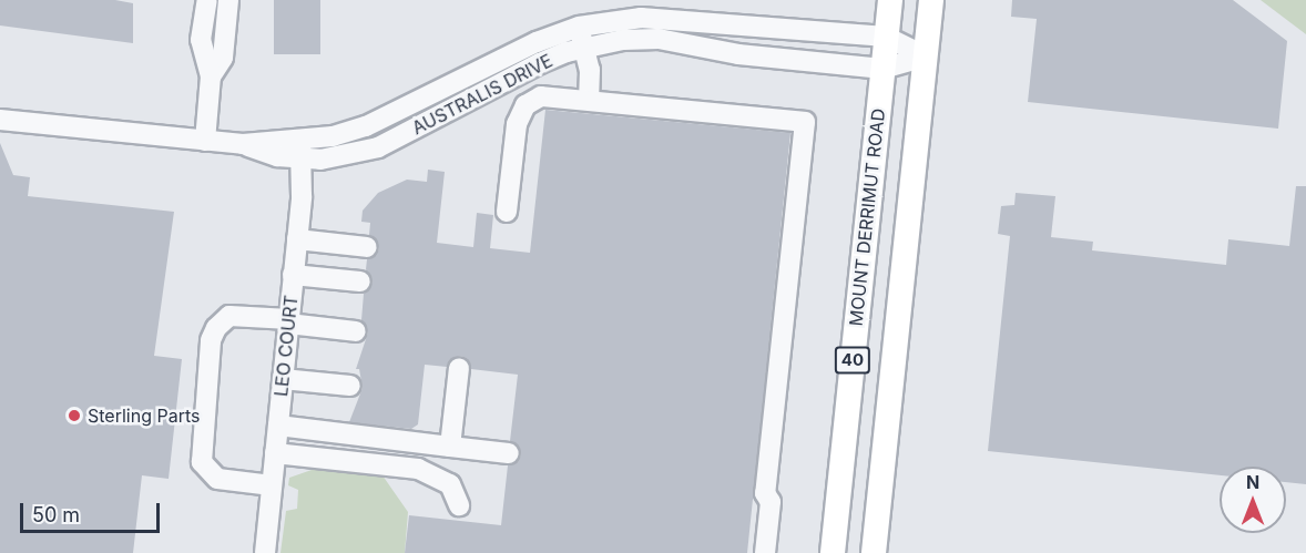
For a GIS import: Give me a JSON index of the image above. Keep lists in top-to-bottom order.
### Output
{
  "streets": {
    "main road": ["MOUNT DERRIMUT ROAD", "40"],
    "street": ["AUSTRALIS DRIVE", "LEO COURT"]
  },
  "crossings": [
    ["AUSTRALIS DRIVE", "MOUNT DERRIMUT ROAD"],
    ["AUSTRALIS DRIVE", "LEO COURT"]
  ],
  "places": ["Sterling Parts"],
  "scale_bar": "50 m",
  "north": "top"
}
